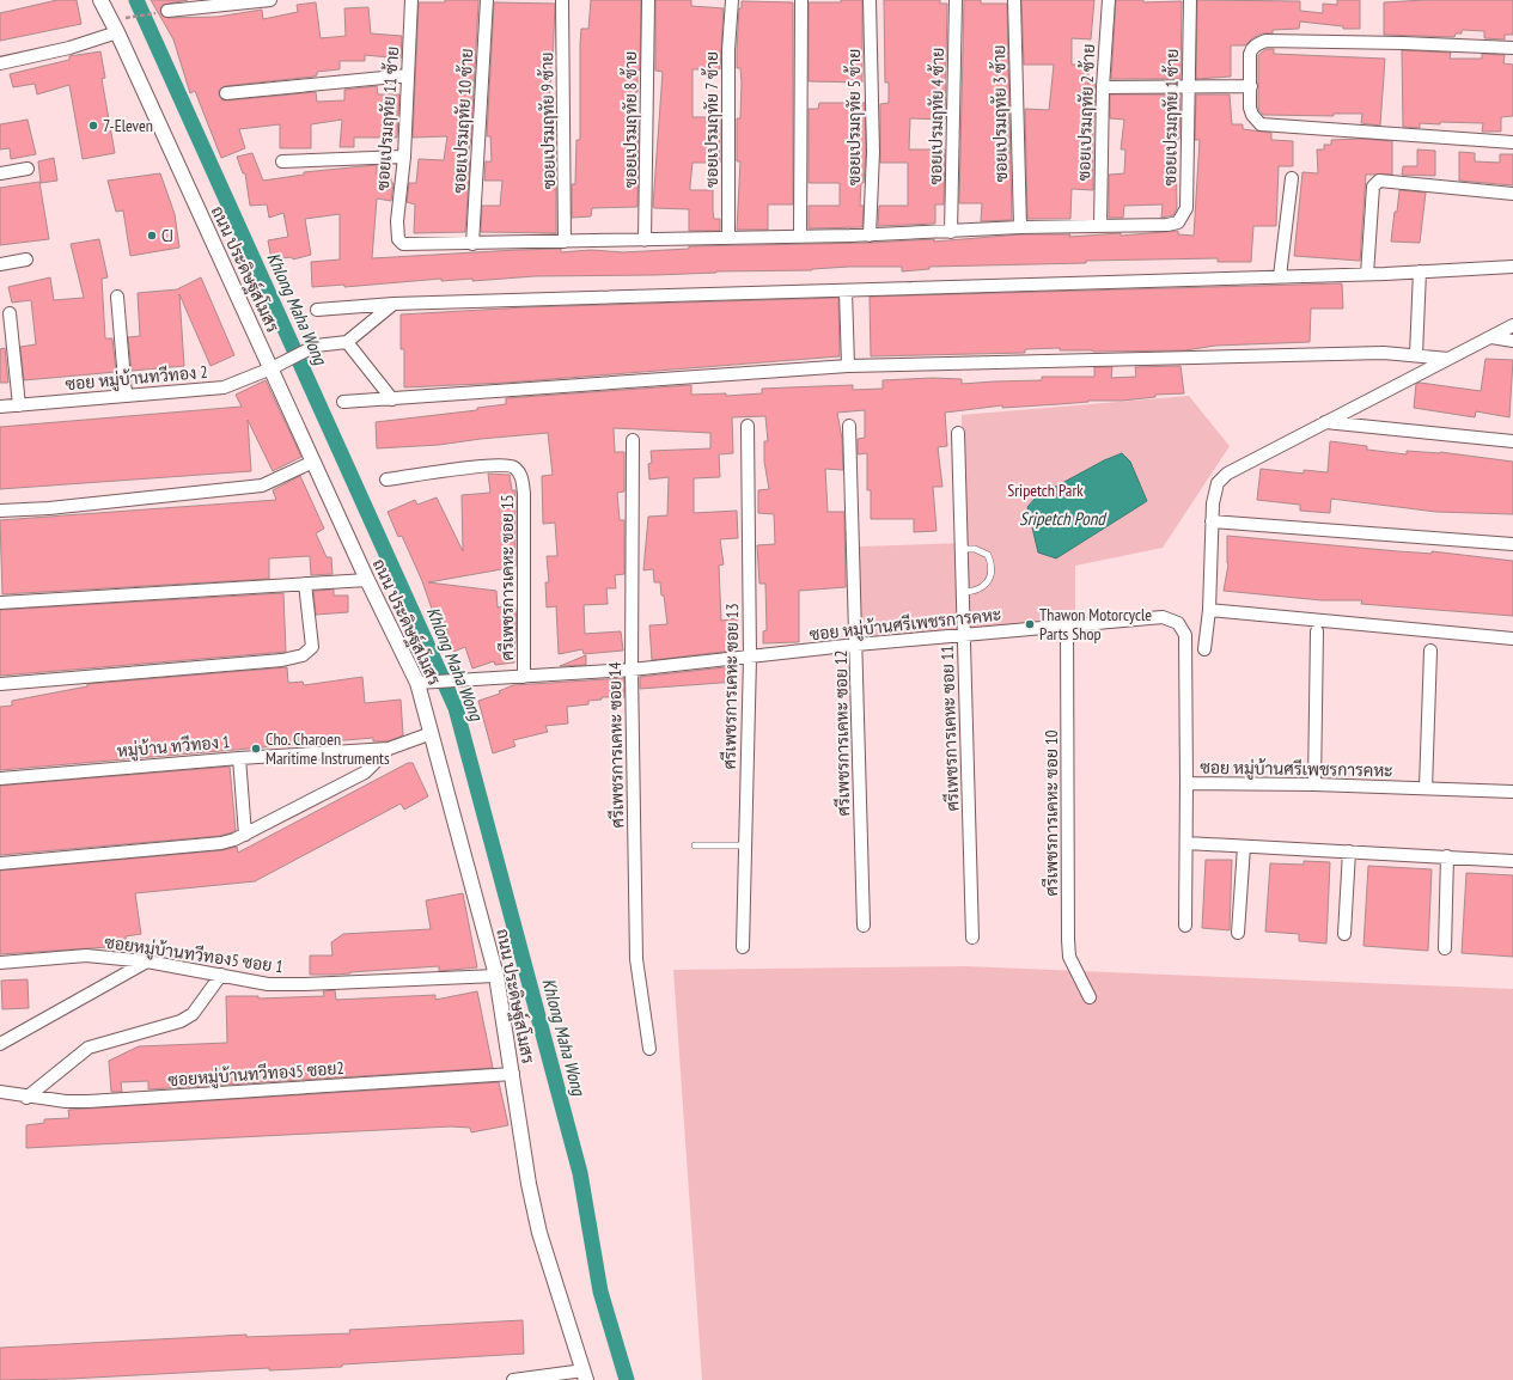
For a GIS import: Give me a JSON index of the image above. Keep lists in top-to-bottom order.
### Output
{
  "streets": {
    "street": [
      "ซอยเปรมฤทัย 2 ซ้าย",
      "ซอยเปรมฤทัย 3 ซ้าย",
      "ซอยเปรมฤทัย 4 ซ้าย",
      "ซอยเปรมฤทัย 5 ซ้าย",
      "ซอยเปรมฤทัย 1 ซ้าย",
      "ซอยเปรมฤทัย 11 ซ้าย",
      "ซอยเปรมฤทัย 8 ซ้าย",
      "ซอยเปรมฤทัย 7 ซ้าย",
      "ซอยเปรมฤทัย 10 ซ้าย",
      "ซอยเปรมฤทัย 9 ซ้าย",
      "ถนน ประดิษฐ์สโมสร",
      "ซอย หมู่บ้านทวีทอง 2",
      "ศรีเพชรการเคหะ ซอย 15",
      "ซอย หมู่บ้านศรีเพชรการคหะ",
      "ศรีเพชรการเคหะ ซอย 13",
      "ศรีเพชรการเคหะ ซอย 11",
      "ศรีเพชรการเคหะ ซอย 12",
      "ศรีเพชรการเคหะ ซอย 14",
      "หมู่บ้าน ทวีทอง 1",
      "ศรีเพชรการเคหะ ซอย 10",
      "ซอยหมู่บ้านทวีทอง5 ซอย 1",
      "ซอยหมู่บ้านทวีทอง5 ซอย2"
    ]
  },
  "crossings": [
    ["ซอยเปรมฤทัย 2 ซ้าย", "ซอยเปรมฤทัย 1 ซ้าย"],
    ["ซอยเปรมฤทัย 11 ซ้าย", "ซอยเปรมฤทัย 10 ซ้าย"],
    ["ถนน ประดิษฐ์สโมสร", "ซอย หมู่บ้านทวีทอง 2"],
    ["ถนน ประดิษฐ์สโมสร", "ซอย หมู่บ้านศรีเพชรการคหะ"],
    ["ถนน ประดิษฐ์สโมสร", "หมู่บ้าน ทวีทอง 1"],
    ["ถนน ประดิษฐ์สโมสร", "ซอยหมู่บ้านทวีทอง5 ซอย 1"],
    ["ถนน ประดิษฐ์สโมสร", "ซอยหมู่บ้านทวีทอง5 ซอย2"],
    ["ศรีเพชรการเคหะ ซอย 15", "ซอย หมู่บ้านศรีเพชรการคหะ"],
    ["ซอย หมู่บ้านศรีเพชรการคหะ", "ศรีเพชรการเคหะ ซอย 13"],
    ["ซอย หมู่บ้านศรีเพชรการคหะ", "ศรีเพชรการเคหะ ซอย 11"],
    ["ซอย หมู่บ้านศรีเพชรการคหะ", "ศรีเพชรการเคหะ ซอย 12"],
    ["ซอย หมู่บ้านศรีเพชรการคหะ", "ศรีเพชรการเคหะ ซอย 14"],
    ["ซอย หมู่บ้านศรีเพชรการคหะ", "ศรีเพชรการเคหะ ซอย 10"]
  ],
  "water": ["Khlong Maha Wong", "Sripetch Pond"],
  "parks": ["Sripetch Park"],
  "places": [
    "7-Eleven",
    "CJ",
    "Thawon Motorcycle Parts Shop",
    "Cho. Charoen Maritime Instruments"
  ]
}
